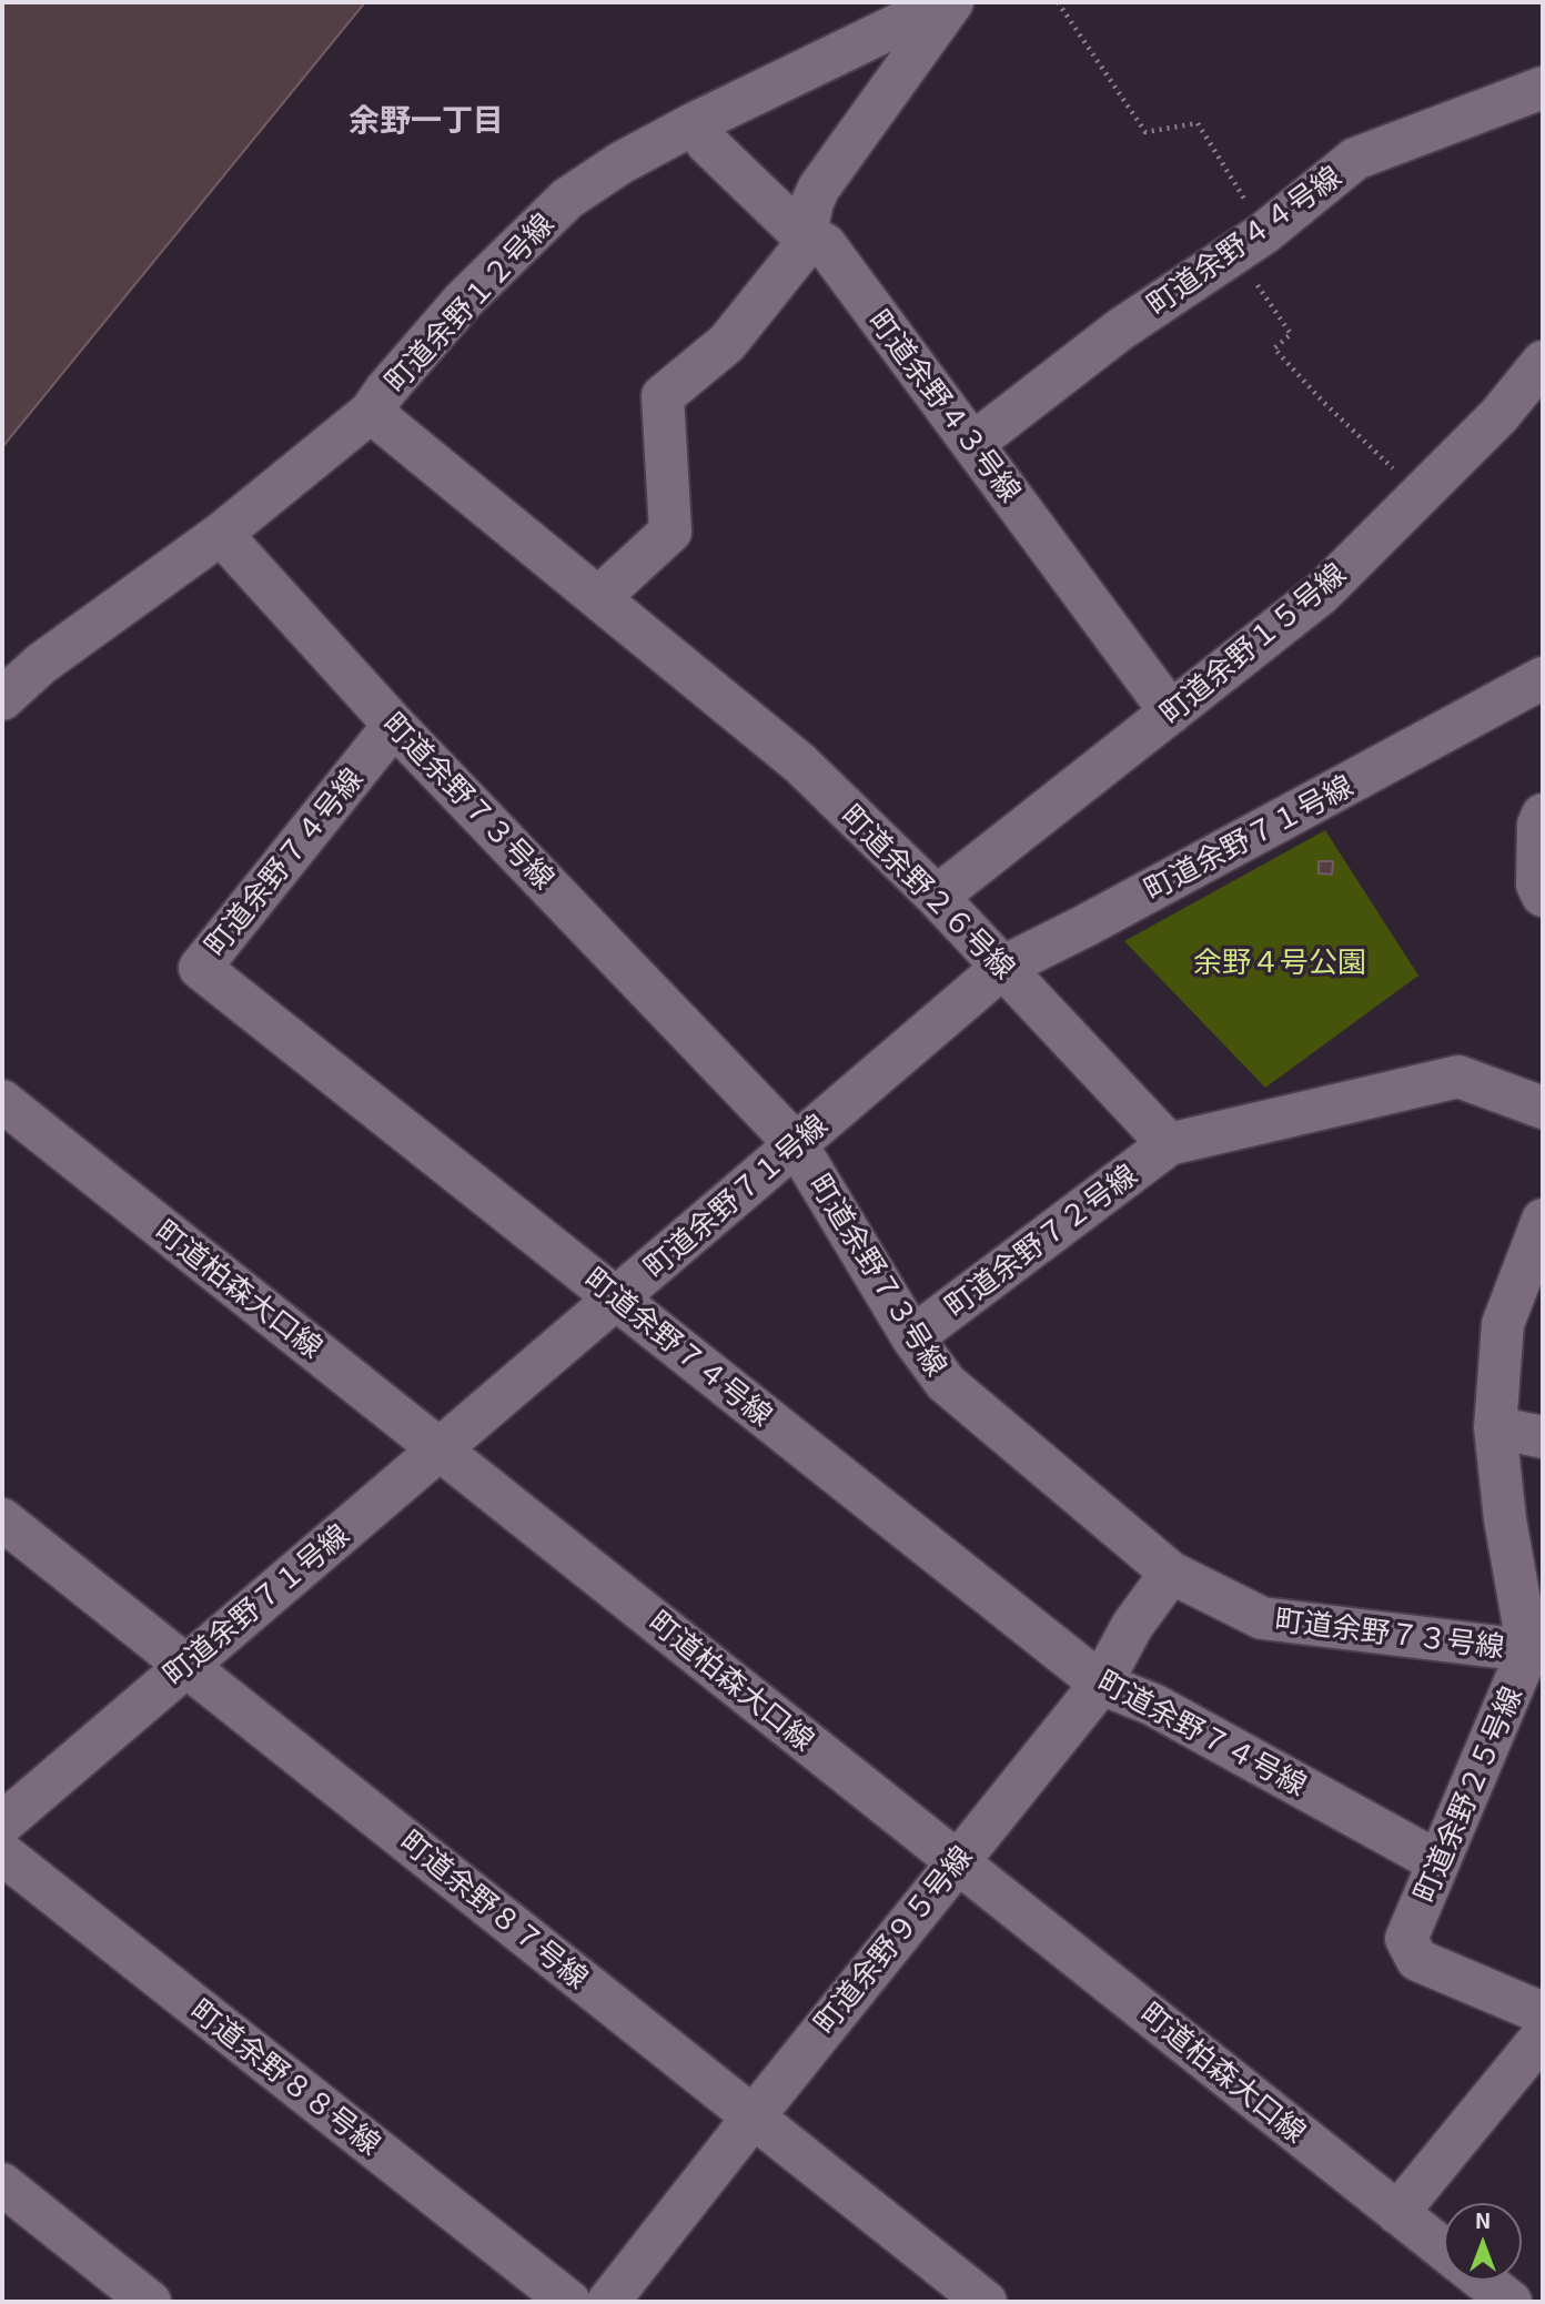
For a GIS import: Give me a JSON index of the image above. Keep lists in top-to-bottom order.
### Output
{
  "streets": {
    "street": [
      "町道余野４４号線",
      "町道余野１２号線",
      "町道余野４３号線",
      "町道余野１５号線",
      "町道余野７３号線",
      "町道余野７１号線",
      "町道余野７４号線",
      "町道余野２６号線",
      "町道余野７２号線",
      "町道柏森大口線",
      "町道余野２５号線",
      "町道余野８７号線",
      "町道余野９５号線",
      "町道余野８８号線"
    ]
  },
  "crossings": [
    ["町道余野４４号線", "町道余野４３号線"],
    ["町道余野１２号線", "町道余野４３号線"],
    ["町道余野１２号線", "町道余野７３号線"],
    ["町道余野１２号線", "町道余野２６号線"],
    ["町道余野４３号線", "町道余野１５号線"],
    ["町道余野１５号線", "町道余野２６号線"],
    ["町道余野７３号線", "町道余野７１号線"],
    ["町道余野７３号線", "町道余野７４号線"],
    ["町道余野７３号線", "町道余野７２号線"],
    ["町道余野７３号線", "町道余野２５号線"],
    ["町道余野７３号線", "町道余野９５号線"],
    ["町道余野７１号線", "町道余野７４号線"],
    ["町道余野７１号線", "町道余野２６号線"],
    ["町道余野７１号線", "町道柏森大口線"],
    ["町道余野７１号線", "町道余野８７号線"],
    ["町道余野７４号線", "町道余野２５号線"],
    ["町道余野７４号線", "町道余野９５号線"],
    ["町道余野２６号線", "町道余野７２号線"],
    ["町道柏森大口線", "町道余野９５号線"],
    ["町道余野８７号線", "町道余野９５号線"]
  ],
  "districts": ["余野一丁目"],
  "parks": ["余野４号公園"],
  "north": "top"
}
